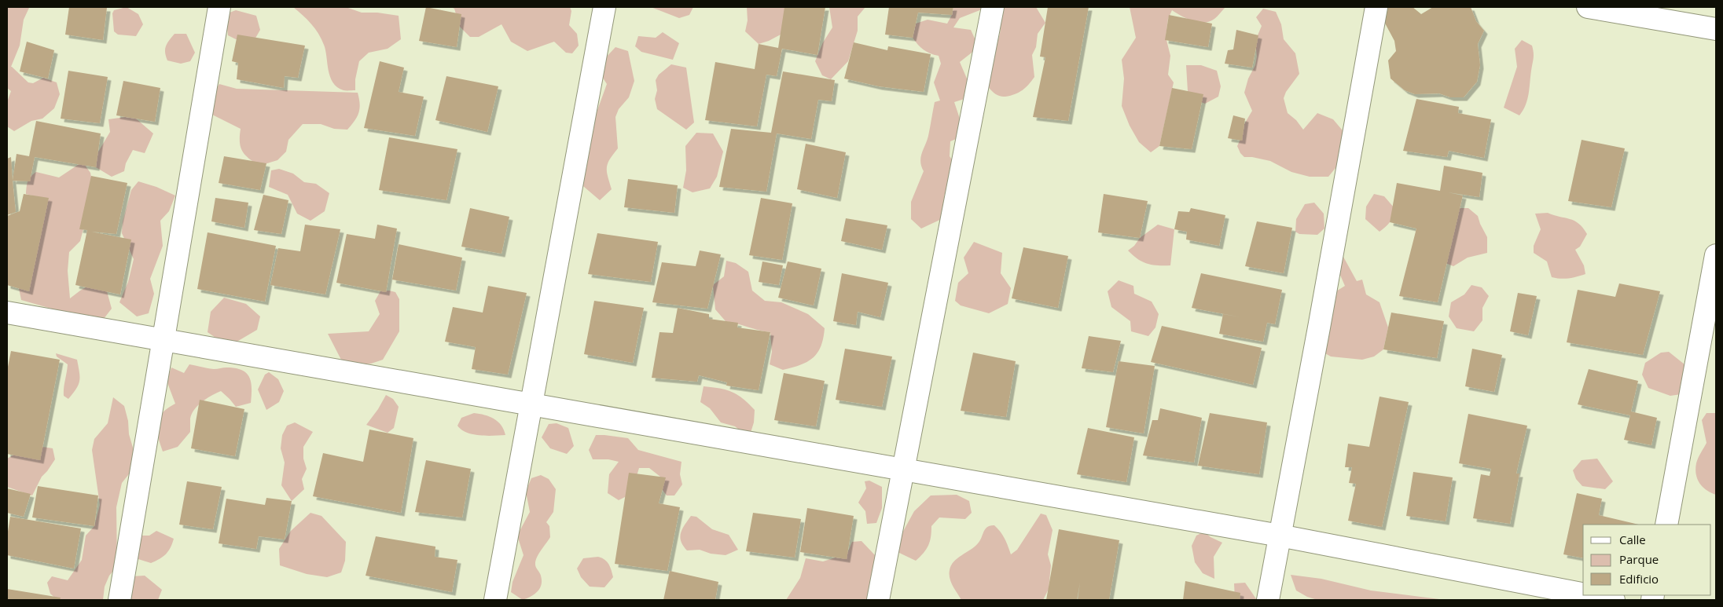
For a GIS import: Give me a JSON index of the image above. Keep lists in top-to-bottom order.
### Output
{
  "legend": ["Calle", "Parque", "Edificio"]
}
